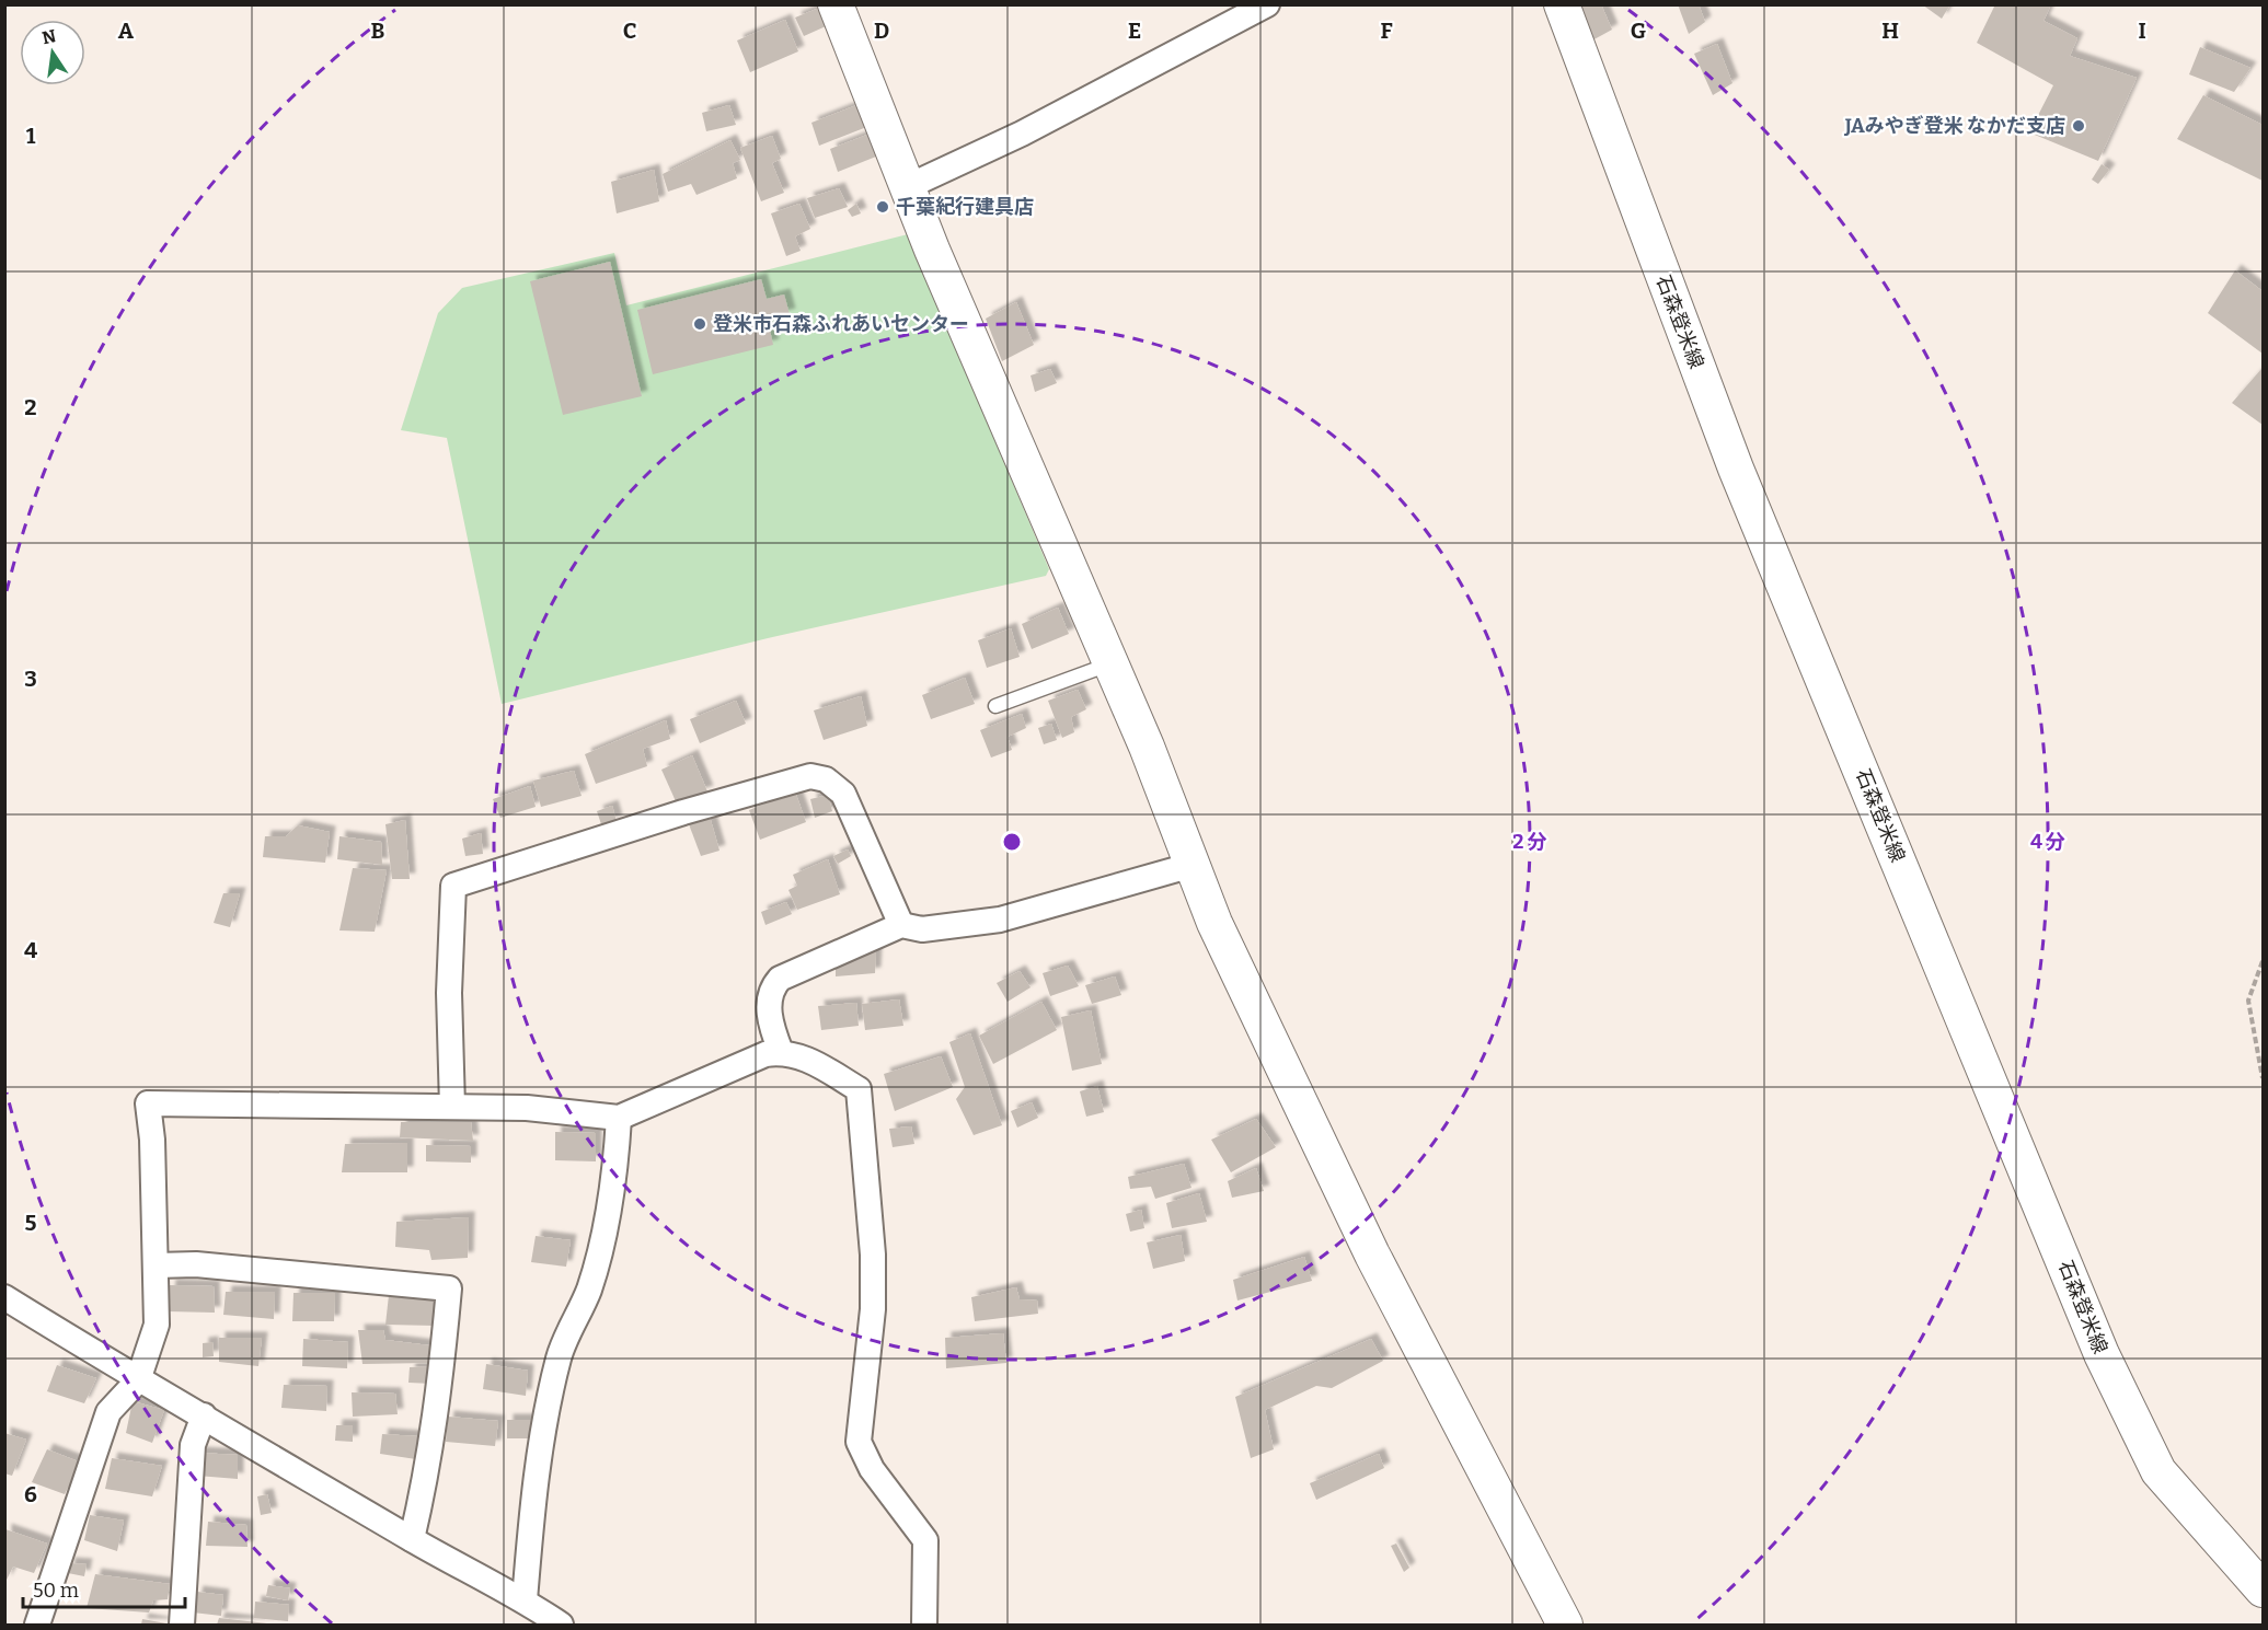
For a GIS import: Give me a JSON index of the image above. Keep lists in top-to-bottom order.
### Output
{
  "streets": {
    "street": ["石森登米線"]
  },
  "places": ["JAみやぎ登米 なかだ支店", "千葉紀行建具店", "登米市石森ふれあいセンター"],
  "scale_bar": "50 m",
  "north": "top",
  "grid": {
    "columns": [
      "A",
      "B",
      "C",
      "D",
      "E",
      "F",
      "G",
      "H",
      "I"
    ],
    "rows": [
      "1",
      "2",
      "3",
      "4",
      "5",
      "6"
    ]
  },
  "rings": ["2 分", "4 分"]
}
